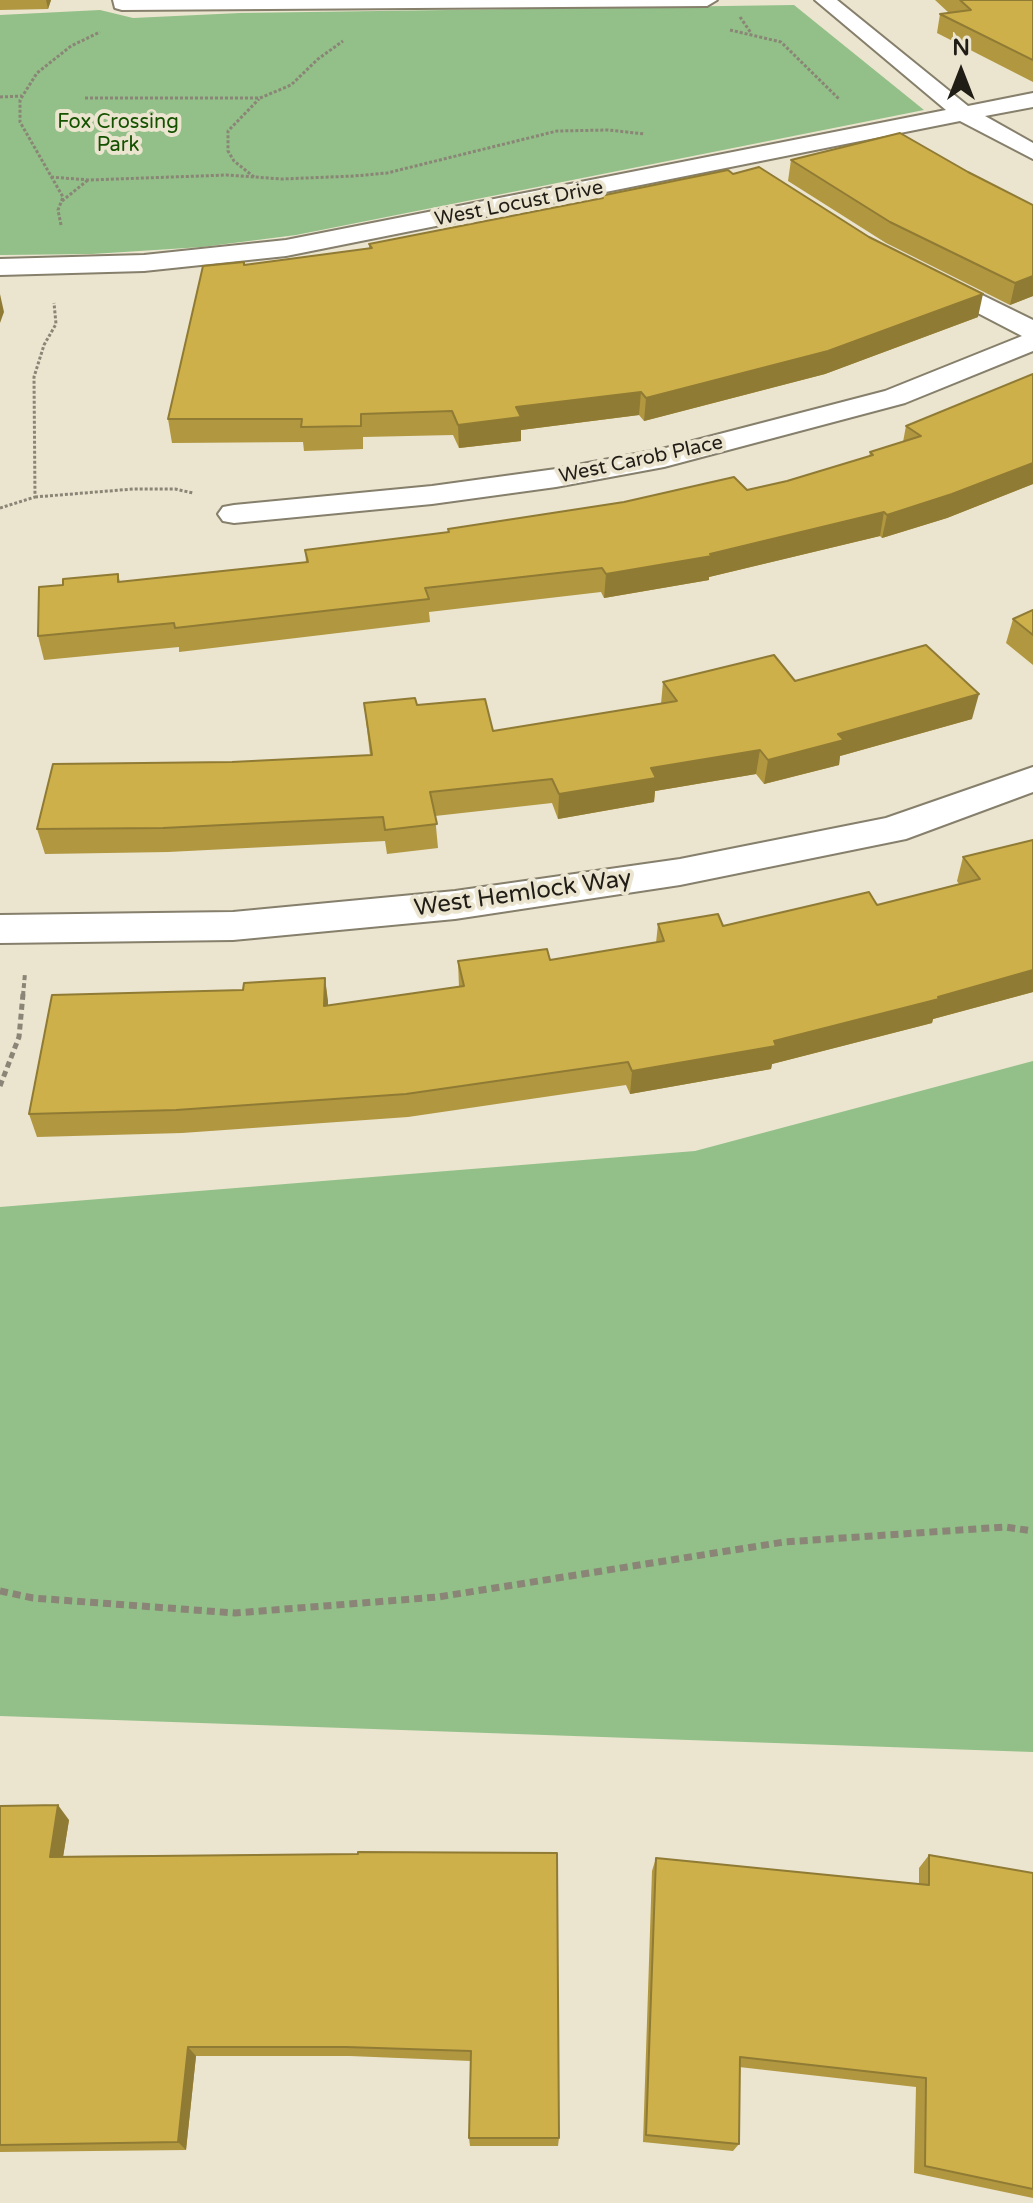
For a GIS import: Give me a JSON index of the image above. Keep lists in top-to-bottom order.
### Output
{
  "streets": {
    "street": ["West Locust Drive", "West Carob Place", "West Hemlock Way"]
  },
  "parks": ["Fox Crossing Park"],
  "north": "top"
}
